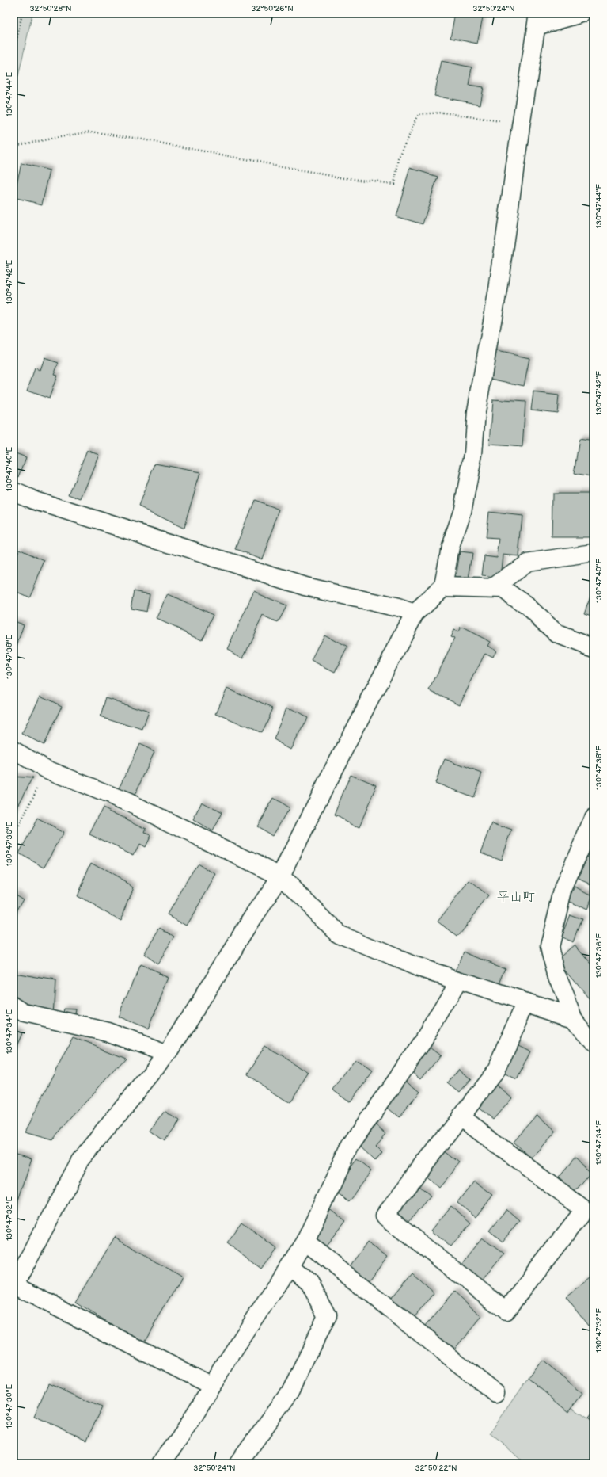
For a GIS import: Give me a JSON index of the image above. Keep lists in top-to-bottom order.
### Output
{
  "districts": ["平山町"],
  "coordinates": [
    "32°50'28\"N",
    "32°50'26\"N",
    "32°50'24\"N",
    "130°47'44\"E",
    "130°47'42\"E",
    "130°47'40\"E",
    "130°47'38\"E",
    "130°47'36\"E",
    "130°47'34\"E",
    "130°47'32\"E",
    "130°47'30\"E",
    "32°50'22\"N"
  ]
}
